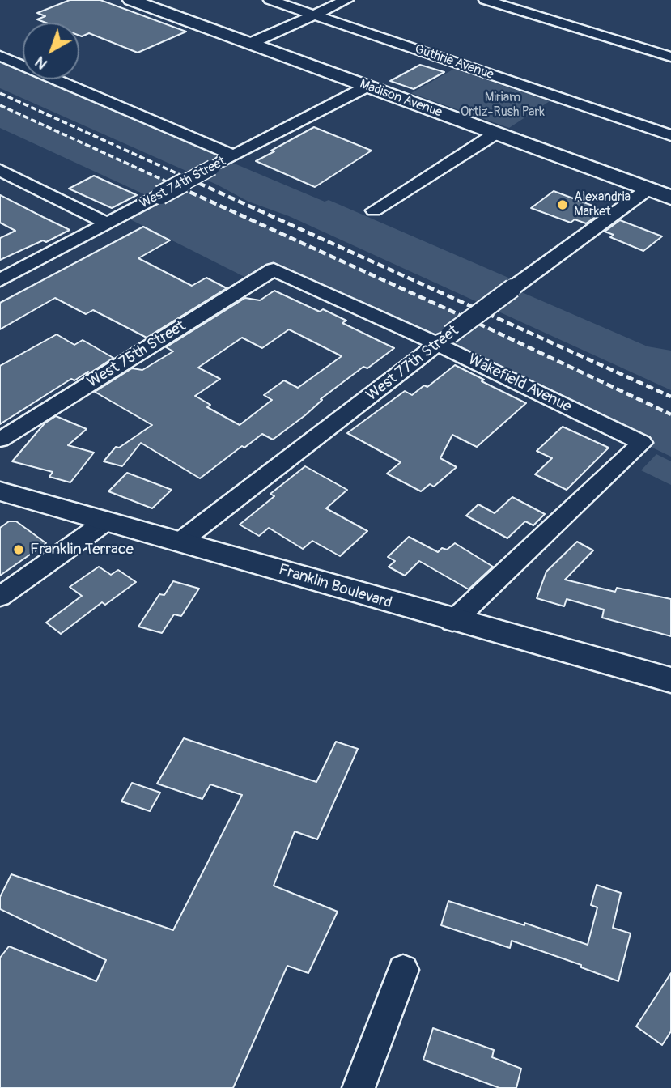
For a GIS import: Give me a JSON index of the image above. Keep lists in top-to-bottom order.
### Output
{
  "streets": {
    "street": [
      "Guthrie Avenue",
      "Madison Avenue",
      "West 74th Street",
      "West 75th Street",
      "West 77th Street",
      "Wakefield Avenue",
      "Franklin Boulevard"
    ]
  },
  "crossings": [
    ["Madison Avenue", "West 74th Street"],
    ["Madison Avenue", "West 77th Street"],
    ["West 75th Street", "Wakefield Avenue"],
    ["West 77th Street", "Wakefield Avenue"],
    ["West 77th Street", "Franklin Boulevard"],
    ["Wakefield Avenue", "Franklin Boulevard"]
  ],
  "parks": ["Miriam Ortiz-Rush Park"],
  "places": ["Alexandria Market", "Franklin Terrace"],
  "north": "bottom left"
}
